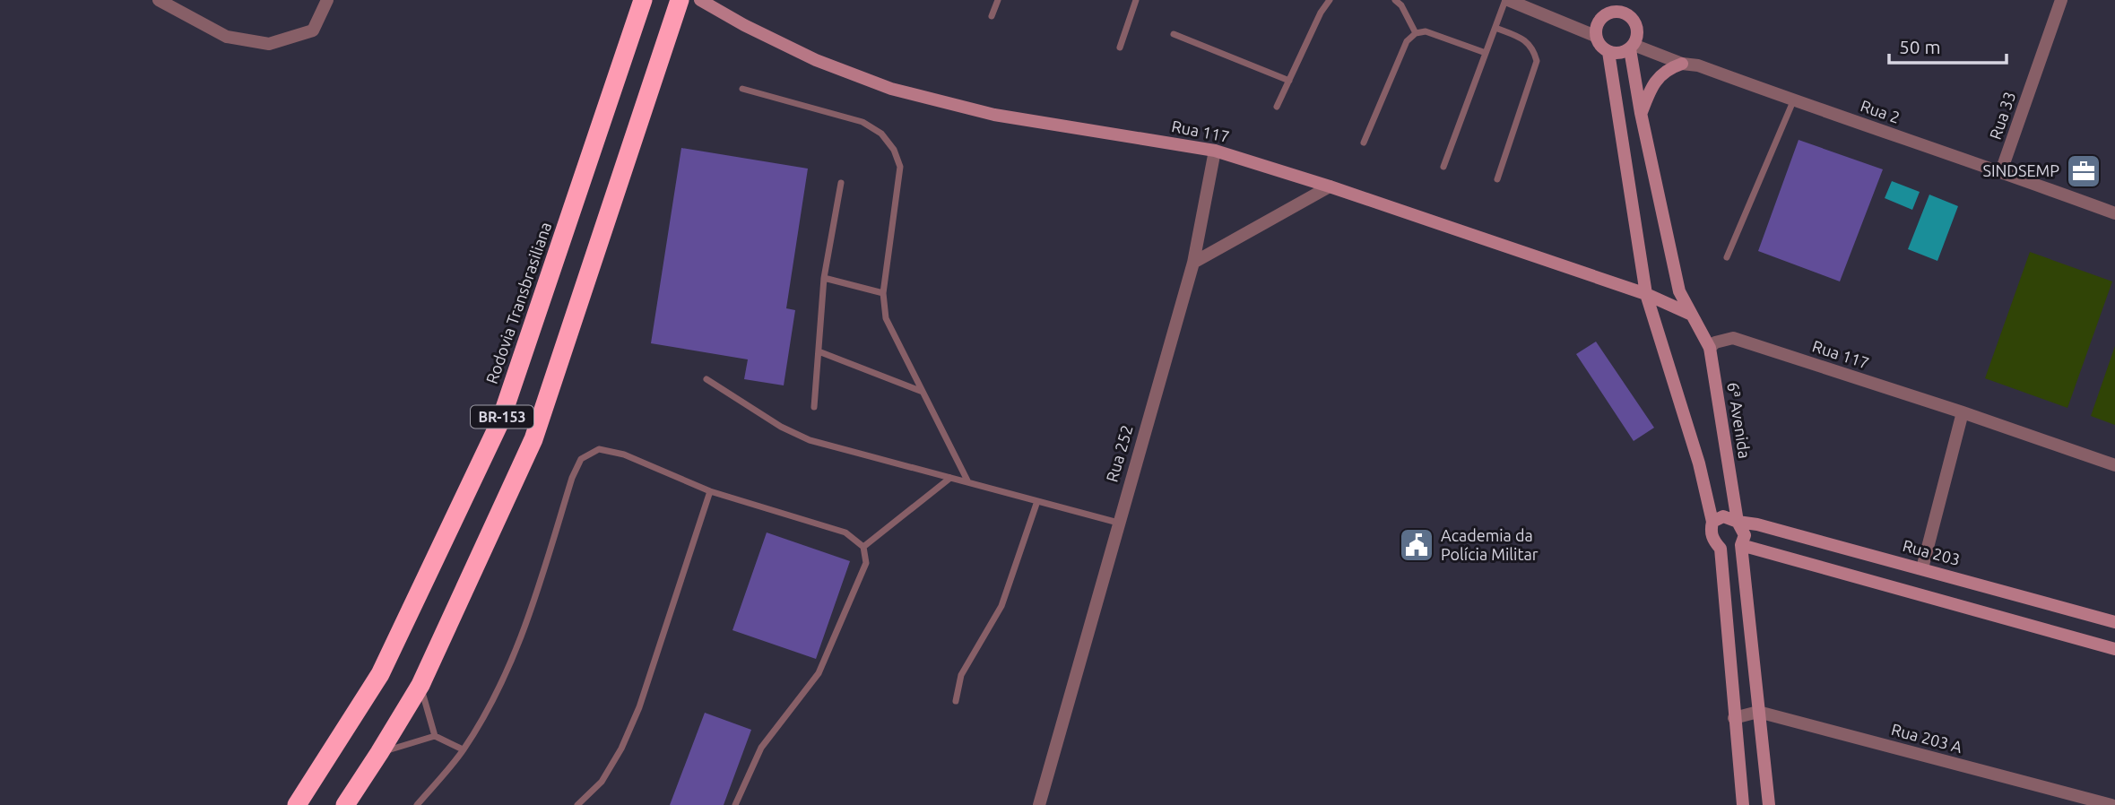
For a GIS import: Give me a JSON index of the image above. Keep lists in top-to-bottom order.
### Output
{
  "streets": {
    "highway": ["Rodovia Transbrasiliana", "BR-153"],
    "street": [
      "Rua 2",
      "Rua 33",
      "Rua 117",
      "6ª Avenida",
      "Rua 252",
      "Rua 203",
      "Rua 203 A"
    ]
  },
  "crossings": [
    ["Rua 2", "Rua 33"],
    ["Rua 2", "6ª Avenida"],
    ["Rua 117", "6ª Avenida"],
    ["Rua 117", "Rua 252"],
    ["6ª Avenida", "Rua 203"],
    ["6ª Avenida", "Rua 203 A"]
  ],
  "places": {
    "office": ["SINDSEMP"],
    "public building": ["Academia da Polícia Militar"]
  },
  "scale_bar": "50 m"
}
